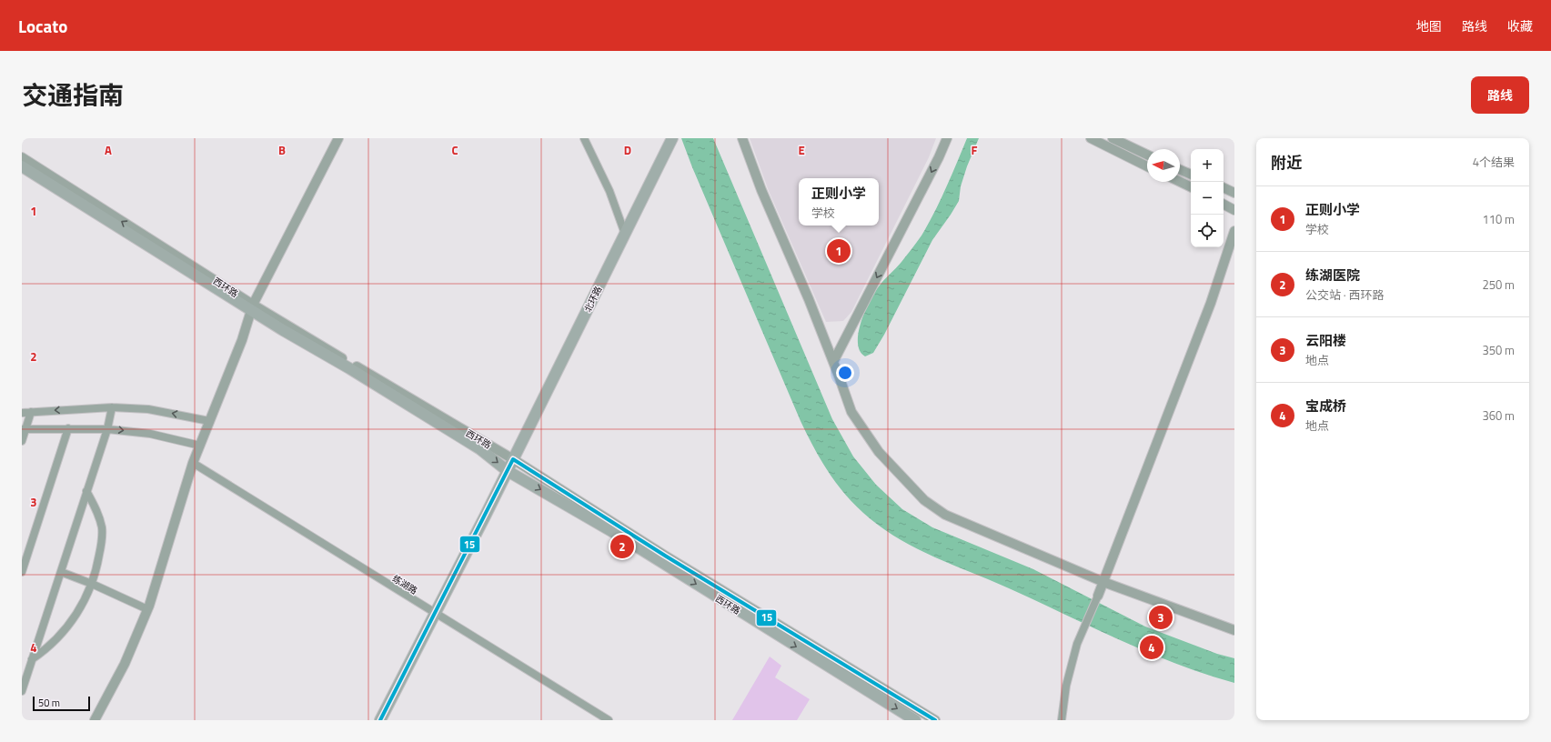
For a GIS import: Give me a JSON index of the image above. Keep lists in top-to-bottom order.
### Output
{
  "streets": {
    "main road": ["西环路", "北环路"],
    "street": ["练湖路"]
  },
  "crossings": [
    ["西环路", "北环路"],
    ["北环路", "练湖路"]
  ],
  "lines": ["transit line 15"],
  "scale_bar": "50 m",
  "north": "left",
  "page": {
    "header": "Locato",
    "nav": ["地图", "路线", "收藏"],
    "title": "交通指南",
    "buttons": "路线",
    "heading": ["附近", "4个结果"],
    "map_buttons": ["+", "−"],
    "popup": ["正则小学", "学校"],
    "list": [
      {
        "mark": "1",
        "name": "正则小学",
        "note": "学校",
        "value": "110 m"
      },
      {
        "mark": "2",
        "name": "练湖医院",
        "note": "公交站 · 西环路",
        "value": "250 m"
      },
      {
        "mark": "3",
        "name": "云阳楼",
        "note": "地点",
        "value": "350 m"
      },
      {
        "mark": "4",
        "name": "宝成桥",
        "note": "地点",
        "value": "360 m"
      }
    ],
    "pins": [
      "1",
      "2",
      "3",
      "4"
    ],
    "scale": "50 m"
  },
  "grid": {
    "columns": [
      "A",
      "B",
      "C",
      "D",
      "E",
      "F"
    ],
    "rows": [
      "1",
      "2",
      "3",
      "4"
    ]
  }
}
